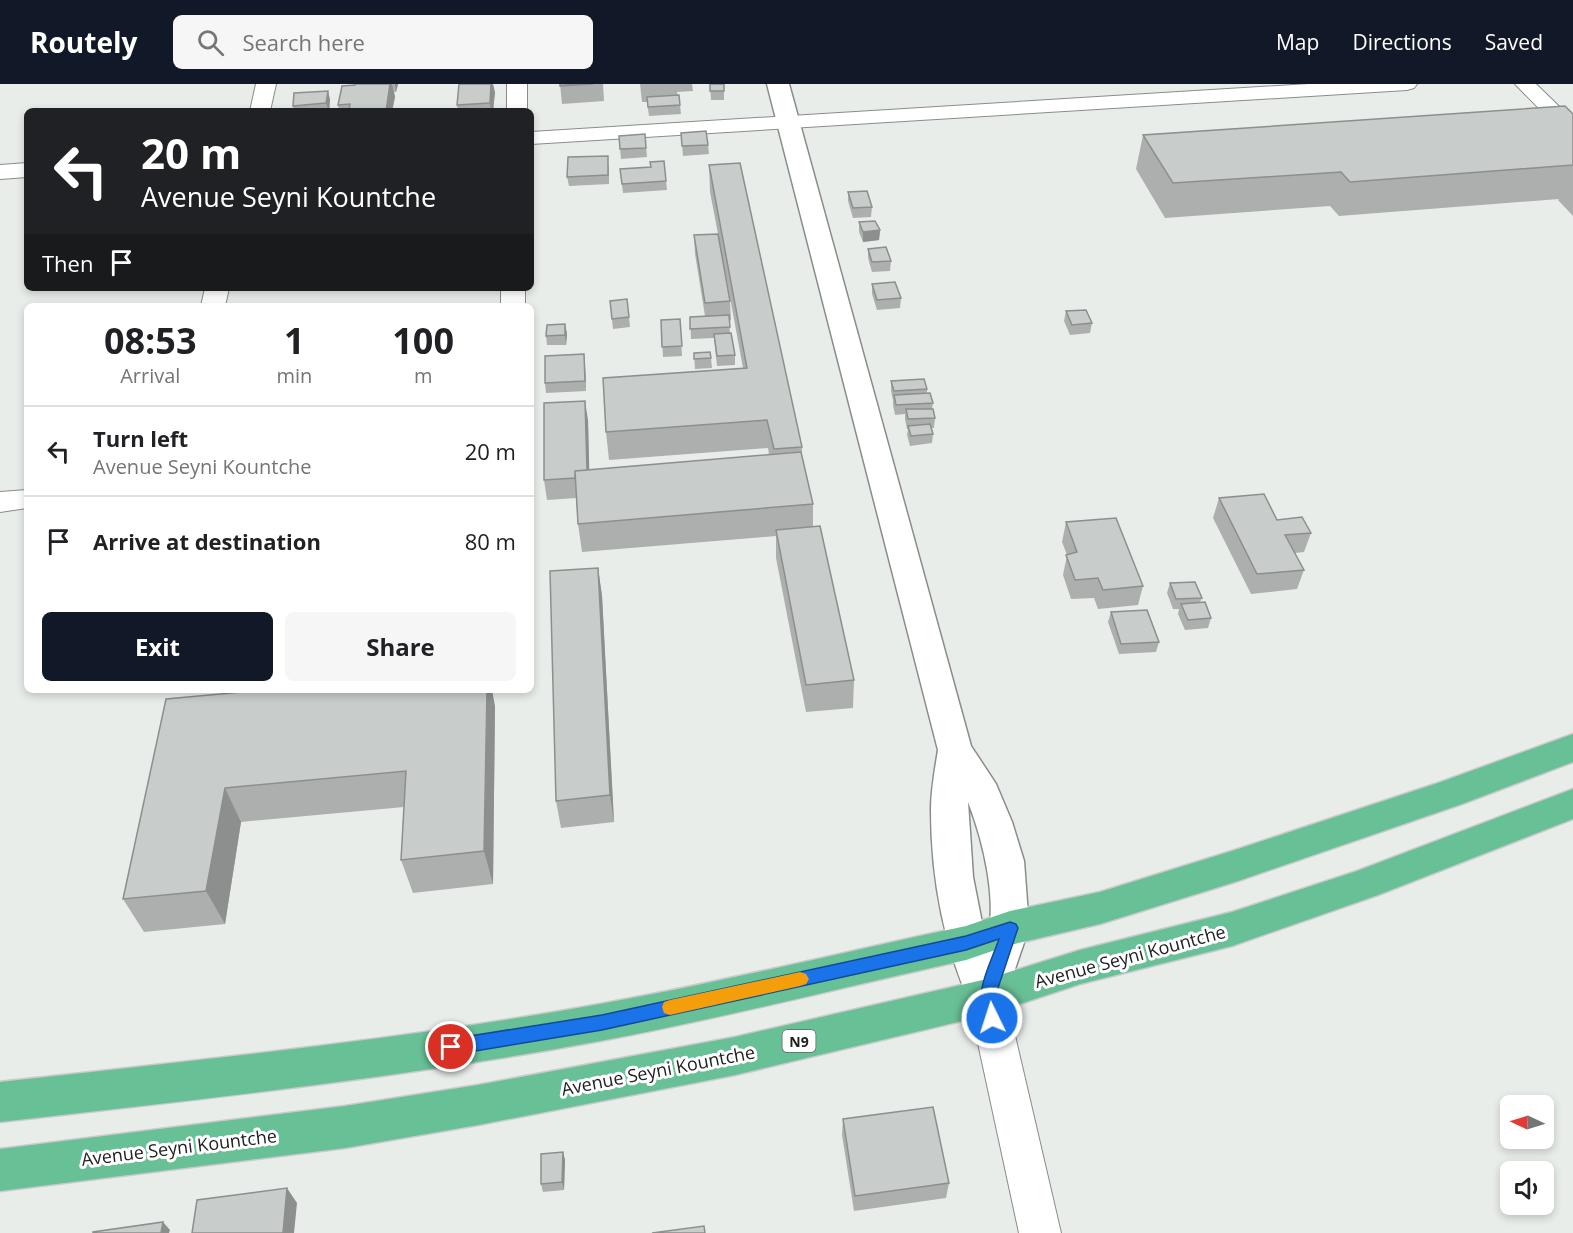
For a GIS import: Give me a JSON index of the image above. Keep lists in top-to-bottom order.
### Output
{
  "streets": {
    "highway": ["Avenue Seyni Kountche", "N9"]
  },
  "north": "left",
  "page": {
    "header": "Routely",
    "search": "Search here",
    "nav": ["Map", "Directions", "Saved"],
    "turn": ["20 m", "Avenue Seyni Kountche"],
    "then": "Then",
    "eta": [
      "08:53",
      "Arrival",
      "1",
      "min",
      "100",
      "m"
    ],
    "list": [
      {
        "name": "Turn left",
        "note": "Avenue Seyni Kountche",
        "value": "20 m"
      },
      {
        "name": "Arrive at destination",
        "value": "80 m"
      }
    ],
    "buttons": ["Exit", "Share"]
  }
}
